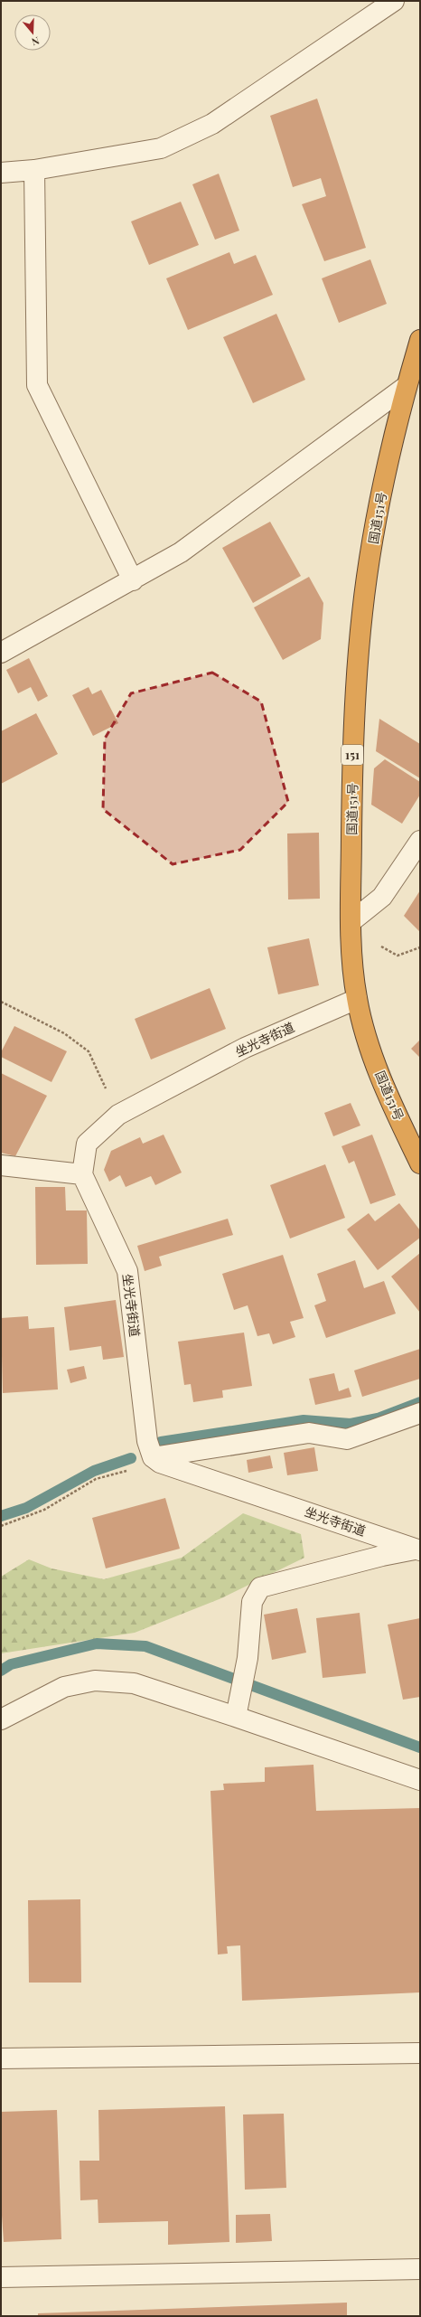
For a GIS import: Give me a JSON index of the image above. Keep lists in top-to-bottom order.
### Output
{
  "streets": {
    "highway": ["国道151号", "151"],
    "street": ["坐光寺街道"]
  },
  "crossings": [
    ["国道151号", "坐光寺街道"]
  ],
  "north": "bottom"
}
